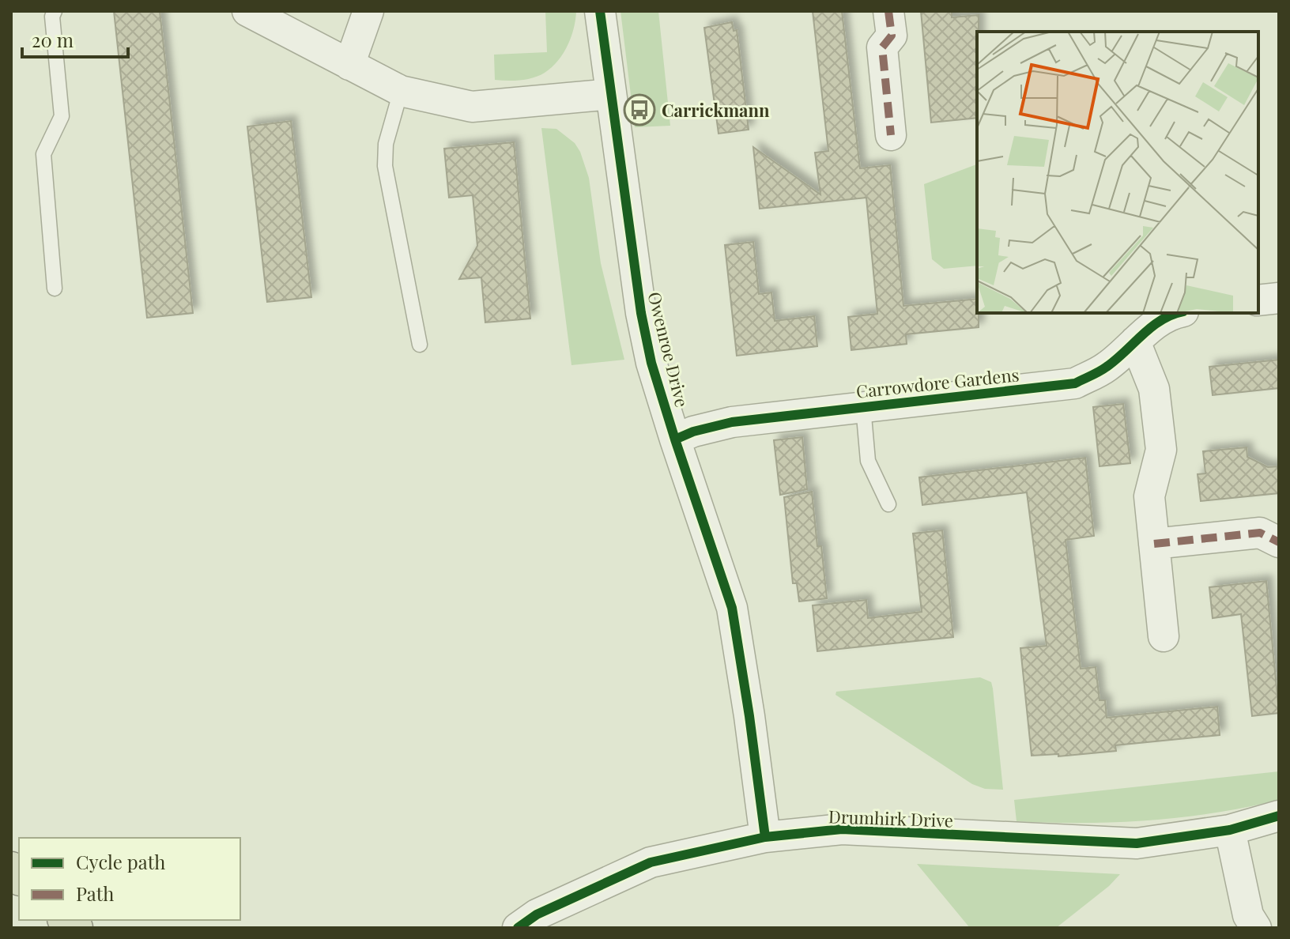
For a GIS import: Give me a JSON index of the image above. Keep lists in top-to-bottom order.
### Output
{
  "streets": {
    "street": ["Owenroe Drive", "Carrowdore Gardens", "Drumhirk Drive"]
  },
  "crossings": [
    ["Owenroe Drive", "Carrowdore Gardens"],
    ["Owenroe Drive", "Drumhirk Drive"]
  ],
  "places": {
    "bus stop": ["Carrickmann"]
  },
  "legend": ["Cycle path", "Path"],
  "scale_bar": "20 m"
}
